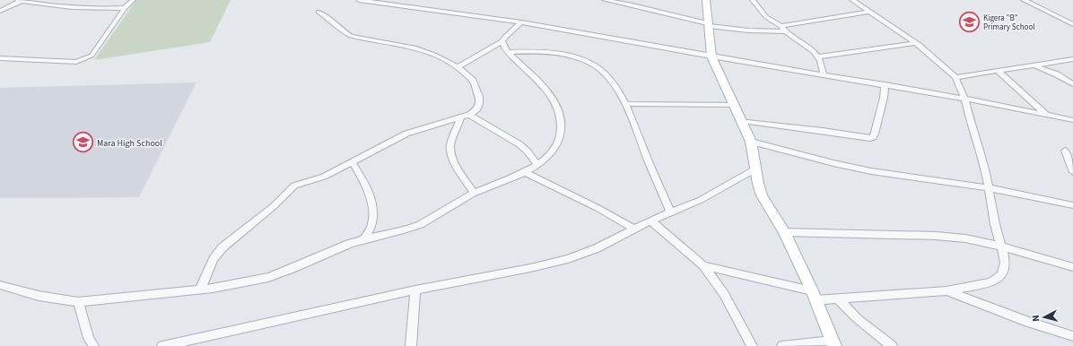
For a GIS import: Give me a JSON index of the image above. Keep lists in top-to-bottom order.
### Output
{
  "places": {
    "school or university": ["Kigera \"B\" Primary School", "Mara High School"]
  },
  "north": "left"
}
